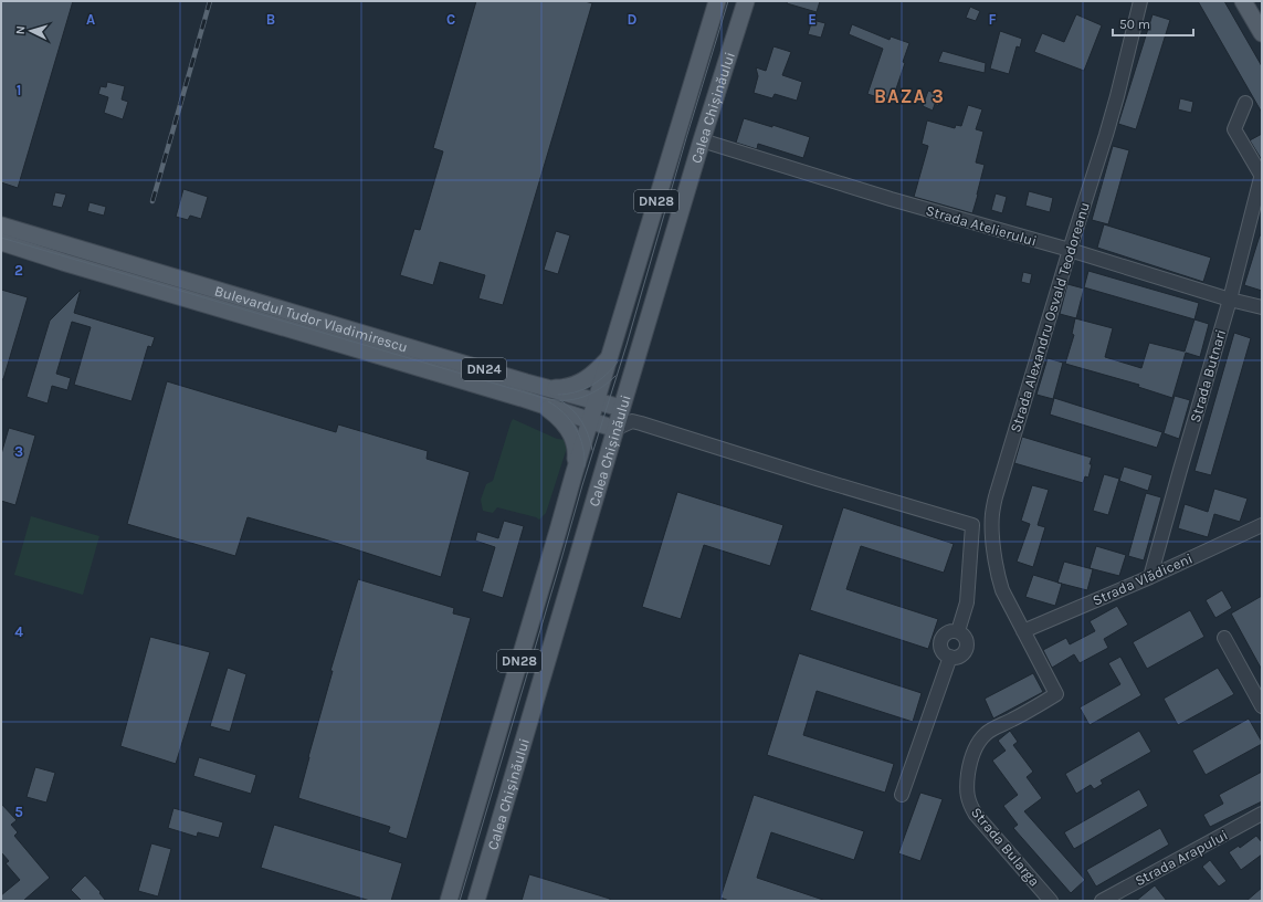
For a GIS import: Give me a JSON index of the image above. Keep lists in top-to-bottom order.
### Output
{
  "streets": {
    "main road": [
      "Calea Chișinăului",
      "DN28",
      "Bulevardul Tudor Vladimirescu",
      "DN24"
    ],
    "street": [
      "Strada Atelierului",
      "Strada Alexandru Osvald Teodoreanu",
      "Strada Butnari",
      "Strada Vlădiceni",
      "Strada Bularga",
      "Strada Arapului"
    ]
  },
  "crossings": [
    ["Calea Chișinăului", "Strada Atelierului"],
    ["Calea Chișinăului", "Bulevardul Tudor Vladimirescu"],
    ["Strada Atelierului", "Strada Alexandru Osvald Teodoreanu"],
    ["Strada Atelierului", "Strada Butnari"],
    ["Strada Alexandru Osvald Teodoreanu", "Strada Vlădiceni"],
    ["Strada Alexandru Osvald Teodoreanu", "Strada Bularga"],
    ["Strada Butnari", "Strada Vlădiceni"],
    ["Strada Vlădiceni", "Strada Bularga"]
  ],
  "districts": ["BAZA 3"],
  "scale_bar": "50 m",
  "north": "left",
  "grid": {
    "columns": [
      "A",
      "B",
      "C",
      "D",
      "E",
      "F"
    ],
    "rows": [
      "1",
      "2",
      "3",
      "4",
      "5"
    ]
  }
}
